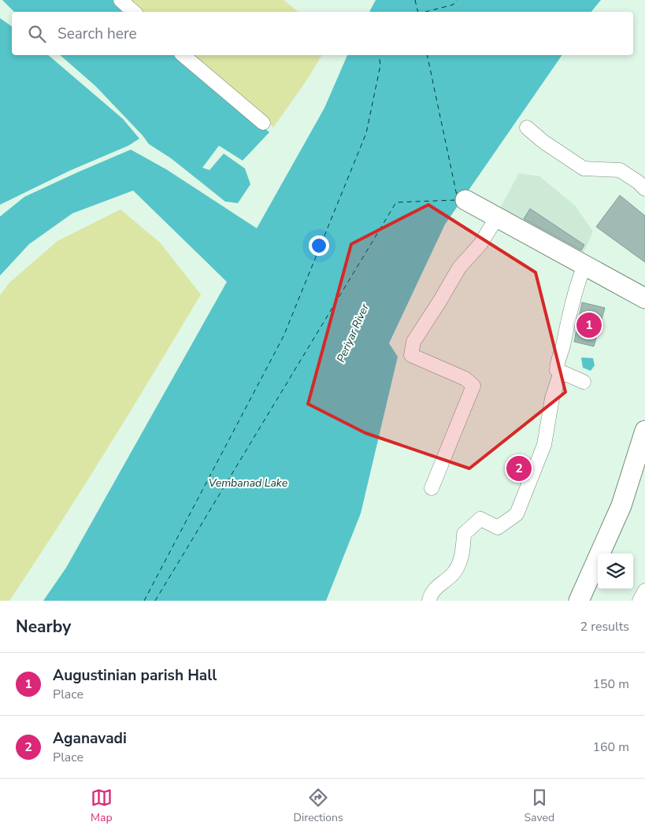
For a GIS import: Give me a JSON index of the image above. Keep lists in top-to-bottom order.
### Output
{
  "water": ["Periyar River", "Vembanad Lake"],
  "page": {
    "search": "Search here",
    "pins": ["1", "2"],
    "heading": ["Nearby", "2 results"],
    "list": [
      {
        "mark": "1",
        "name": "Augustinian parish Hall",
        "note": "Place",
        "value": "150 m"
      },
      {
        "mark": "2",
        "name": "Aganavadi",
        "note": "Place",
        "value": "160 m"
      }
    ],
    "nav": ["Map", "Directions", "Saved"]
  }
}
